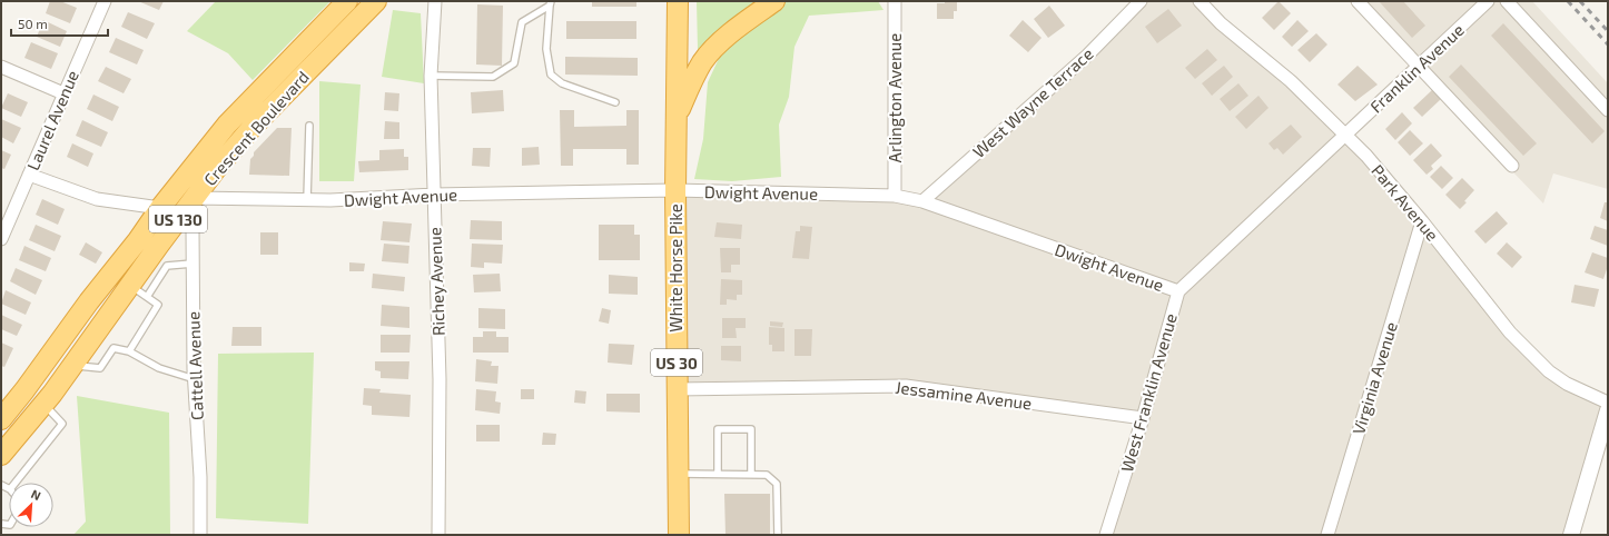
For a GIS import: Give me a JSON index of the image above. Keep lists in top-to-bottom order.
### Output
{
  "streets": {
    "highway": [
      "Crescent Boulevard",
      "US 130",
      "White Horse Pike",
      "US 30"
    ],
    "street": [
      "Franklin Avenue",
      "Arlington Avenue",
      "West Wayne Terrace",
      "Laurel Avenue",
      "Dwight Avenue",
      "Park Avenue",
      "Richey Avenue",
      "Cattell Avenue",
      "Virginia Avenue",
      "West Franklin Avenue",
      "Jessamine Avenue"
    ]
  },
  "crossings": [
    ["Franklin Avenue", "Park Avenue"],
    ["Franklin Avenue", "West Franklin Avenue"],
    ["Arlington Avenue", "Dwight Avenue"],
    ["West Wayne Terrace", "Dwight Avenue"],
    ["Crescent Boulevard", "Dwight Avenue"],
    ["Crescent Boulevard", "Cattell Avenue"],
    ["Dwight Avenue", "White Horse Pike"],
    ["Dwight Avenue", "Richey Avenue"],
    ["Dwight Avenue", "Cattell Avenue"],
    ["Dwight Avenue", "West Franklin Avenue"],
    ["Park Avenue", "Virginia Avenue"],
    ["Park Avenue", "West Franklin Avenue"],
    ["White Horse Pike", "Jessamine Avenue"],
    ["West Franklin Avenue", "Jessamine Avenue"]
  ],
  "scale_bar": "50 m",
  "north": "top right"
}
